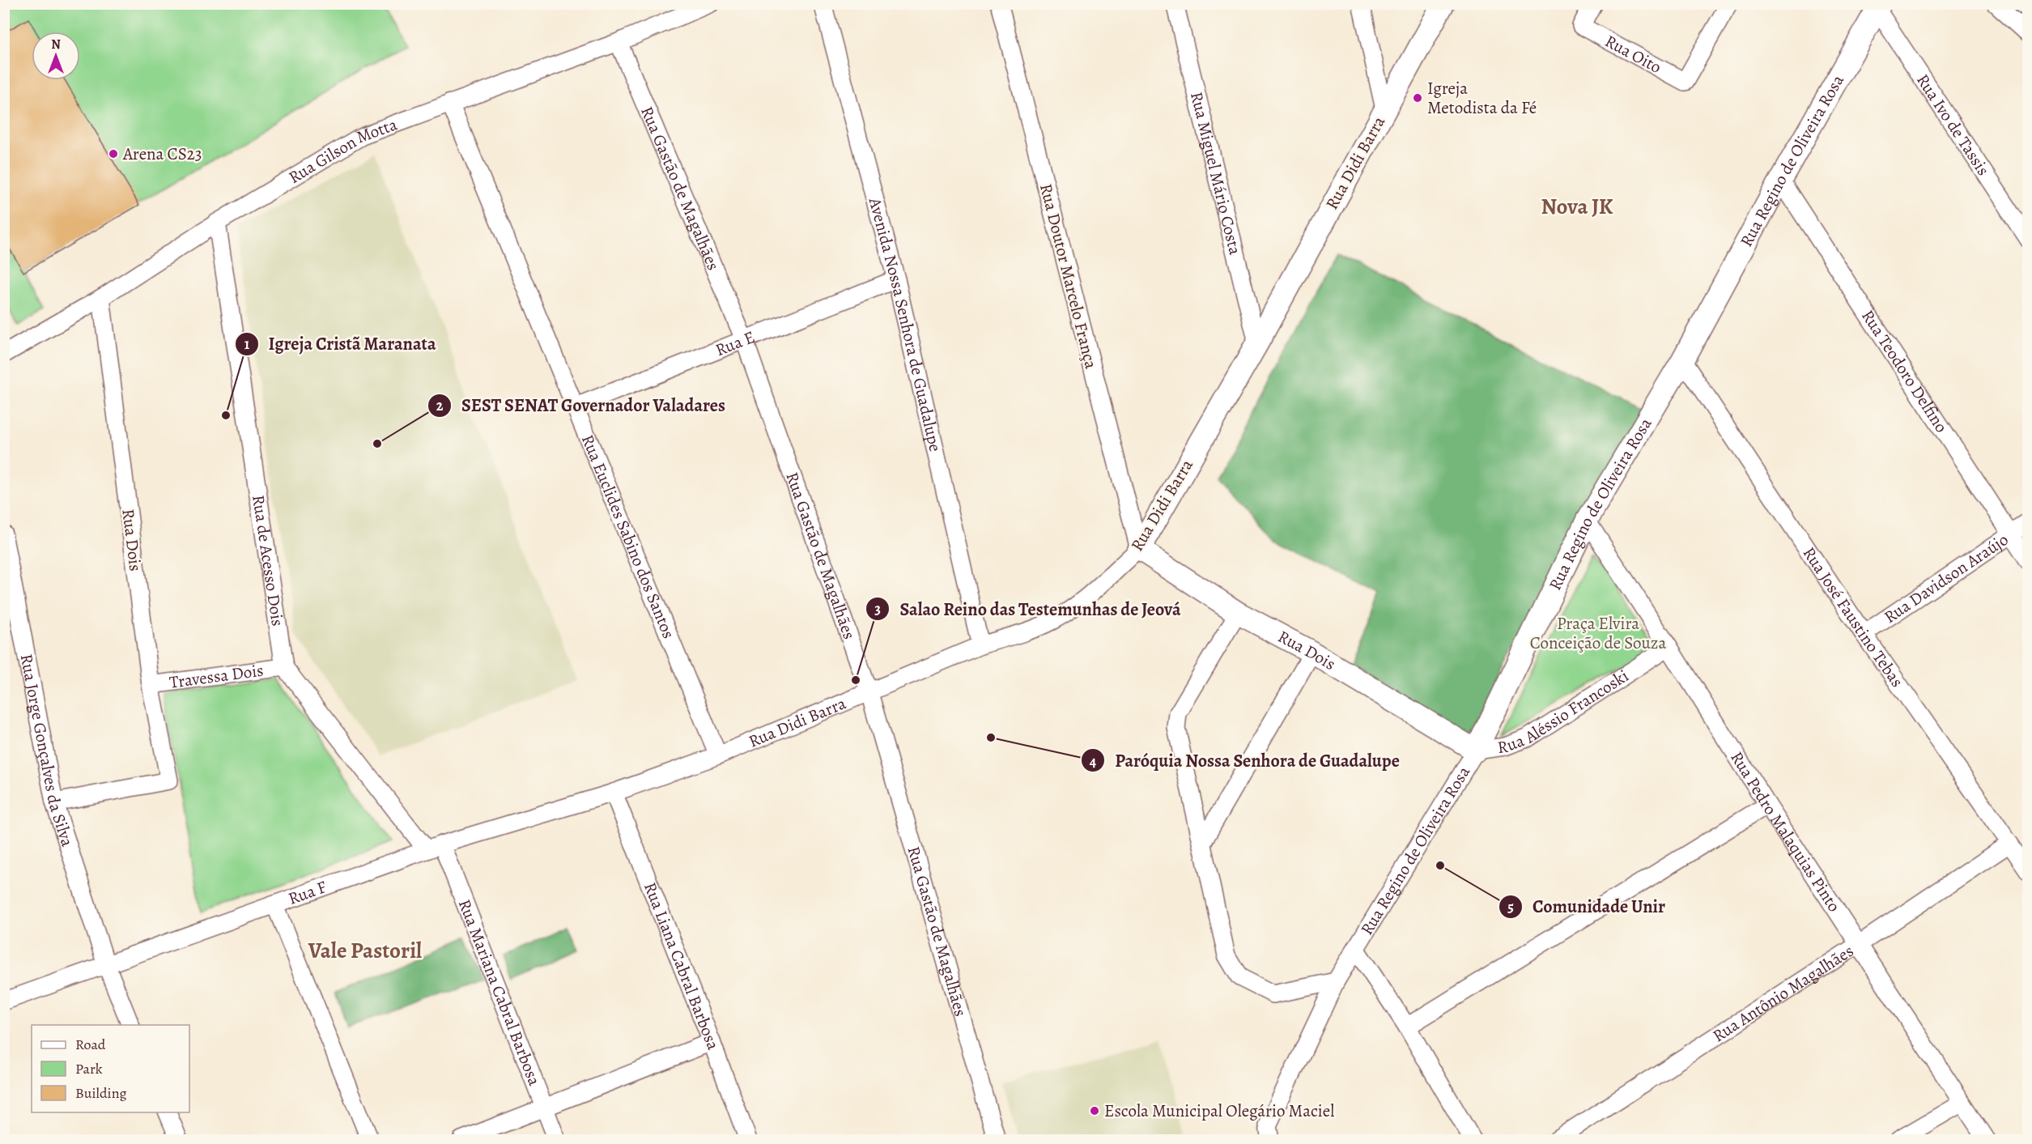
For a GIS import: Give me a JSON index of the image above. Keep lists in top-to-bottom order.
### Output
{
  "streets": {
    "street": [
      "Rua Oito",
      "Rua Ivo de Tassis",
      "Rua Gilson Motta",
      "Rua Regino de Oliveira Rosa",
      "Rua Didi Barra",
      "Rua Miguel Mário Costa",
      "Rua Gastão de Magalhães",
      "Rua Doutor Marcelo França",
      "Avenida Nossa Senhora de Guadalupe",
      "Rua E",
      "Rua Teodoro Delfino",
      "Rua Euclides Sabino dos Santos",
      "Rua Dois",
      "Rua de Acesso Dois",
      "Rua Davidson Araújo",
      "Rua José Faustino Tebas",
      "Travessa Dois",
      "Rua Aléssio Francoski",
      "Rua Jorge Gonçalves da Silva",
      "Rua Pedro Malaquias Pinto",
      "Rua F",
      "Rua Liana Cabral Barbosa",
      "Rua Mariana Cabral Barbosa",
      "Rua Antônio Magalhães"
    ]
  },
  "crossings": [
    ["Rua Ivo de Tassis", "Rua Regino de Oliveira Rosa"],
    ["Rua Gilson Motta", "Rua Gastão de Magalhães"],
    ["Rua Gilson Motta", "Rua Euclides Sabino dos Santos"],
    ["Rua Gilson Motta", "Rua Dois"],
    ["Rua Gilson Motta", "Rua de Acesso Dois"],
    ["Rua Regino de Oliveira Rosa", "Rua Teodoro Delfino"],
    ["Rua Regino de Oliveira Rosa", "Rua Dois"],
    ["Rua Regino de Oliveira Rosa", "Rua José Faustino Tebas"],
    ["Rua Regino de Oliveira Rosa", "Rua Aléssio Francoski"],
    ["Rua Regino de Oliveira Rosa", "Rua Pedro Malaquias Pinto"],
    ["Rua Didi Barra", "Rua Miguel Mário Costa"],
    ["Rua Didi Barra", "Rua Gastão de Magalhães"],
    ["Rua Didi Barra", "Rua Doutor Marcelo França"],
    ["Rua Didi Barra", "Avenida Nossa Senhora de Guadalupe"],
    ["Rua Didi Barra", "Rua Euclides Sabino dos Santos"],
    ["Rua Didi Barra", "Rua Dois"],
    ["Rua Didi Barra", "Rua F"],
    ["Rua Didi Barra", "Rua Liana Cabral Barbosa"],
    ["Rua Gastão de Magalhães", "Rua E"],
    ["Rua Doutor Marcelo França", "Rua Dois"],
    ["Avenida Nossa Senhora de Guadalupe", "Rua E"],
    ["Rua E", "Rua Euclides Sabino dos Santos"],
    ["Rua Teodoro Delfino", "Rua Davidson Araújo"],
    ["Rua Dois", "Travessa Dois"],
    ["Rua Dois", "Rua Aléssio Francoski"],
    ["Rua Dois", "Rua Jorge Gonçalves da Silva"],
    ["Rua de Acesso Dois", "Travessa Dois"],
    ["Rua de Acesso Dois", "Rua F"],
    ["Rua de Acesso Dois", "Rua Mariana Cabral Barbosa"],
    ["Rua Davidson Araújo", "Rua José Faustino Tebas"],
    ["Rua José Faustino Tebas", "Rua Antônio Magalhães"],
    ["Rua Aléssio Francoski", "Rua Pedro Malaquias Pinto"],
    ["Rua Jorge Gonçalves da Silva", "Rua F"],
    ["Rua Pedro Malaquias Pinto", "Rua Antônio Magalhães"],
    ["Rua F", "Rua Liana Cabral Barbosa"],
    ["Rua F", "Rua Mariana Cabral Barbosa"]
  ],
  "districts": ["Nova JK", "Vale Pastoril"],
  "parks": ["Praça Elvira Conceição de Souza"],
  "places": [
    "Igreja Metodista da Fé",
    "Arena CS23",
    "Igreja Cristã Maranata",
    "SEST SENAT Governador Valadares",
    "Salao Reino das Testemunhas de Jeová",
    "Paróquia Nossa Senhora de Guadalupe",
    "Comunidade Unir",
    "Escola Municipal Olegário Maciel"
  ],
  "legend": ["Road", "Park", "Building"],
  "north": "top"
}
